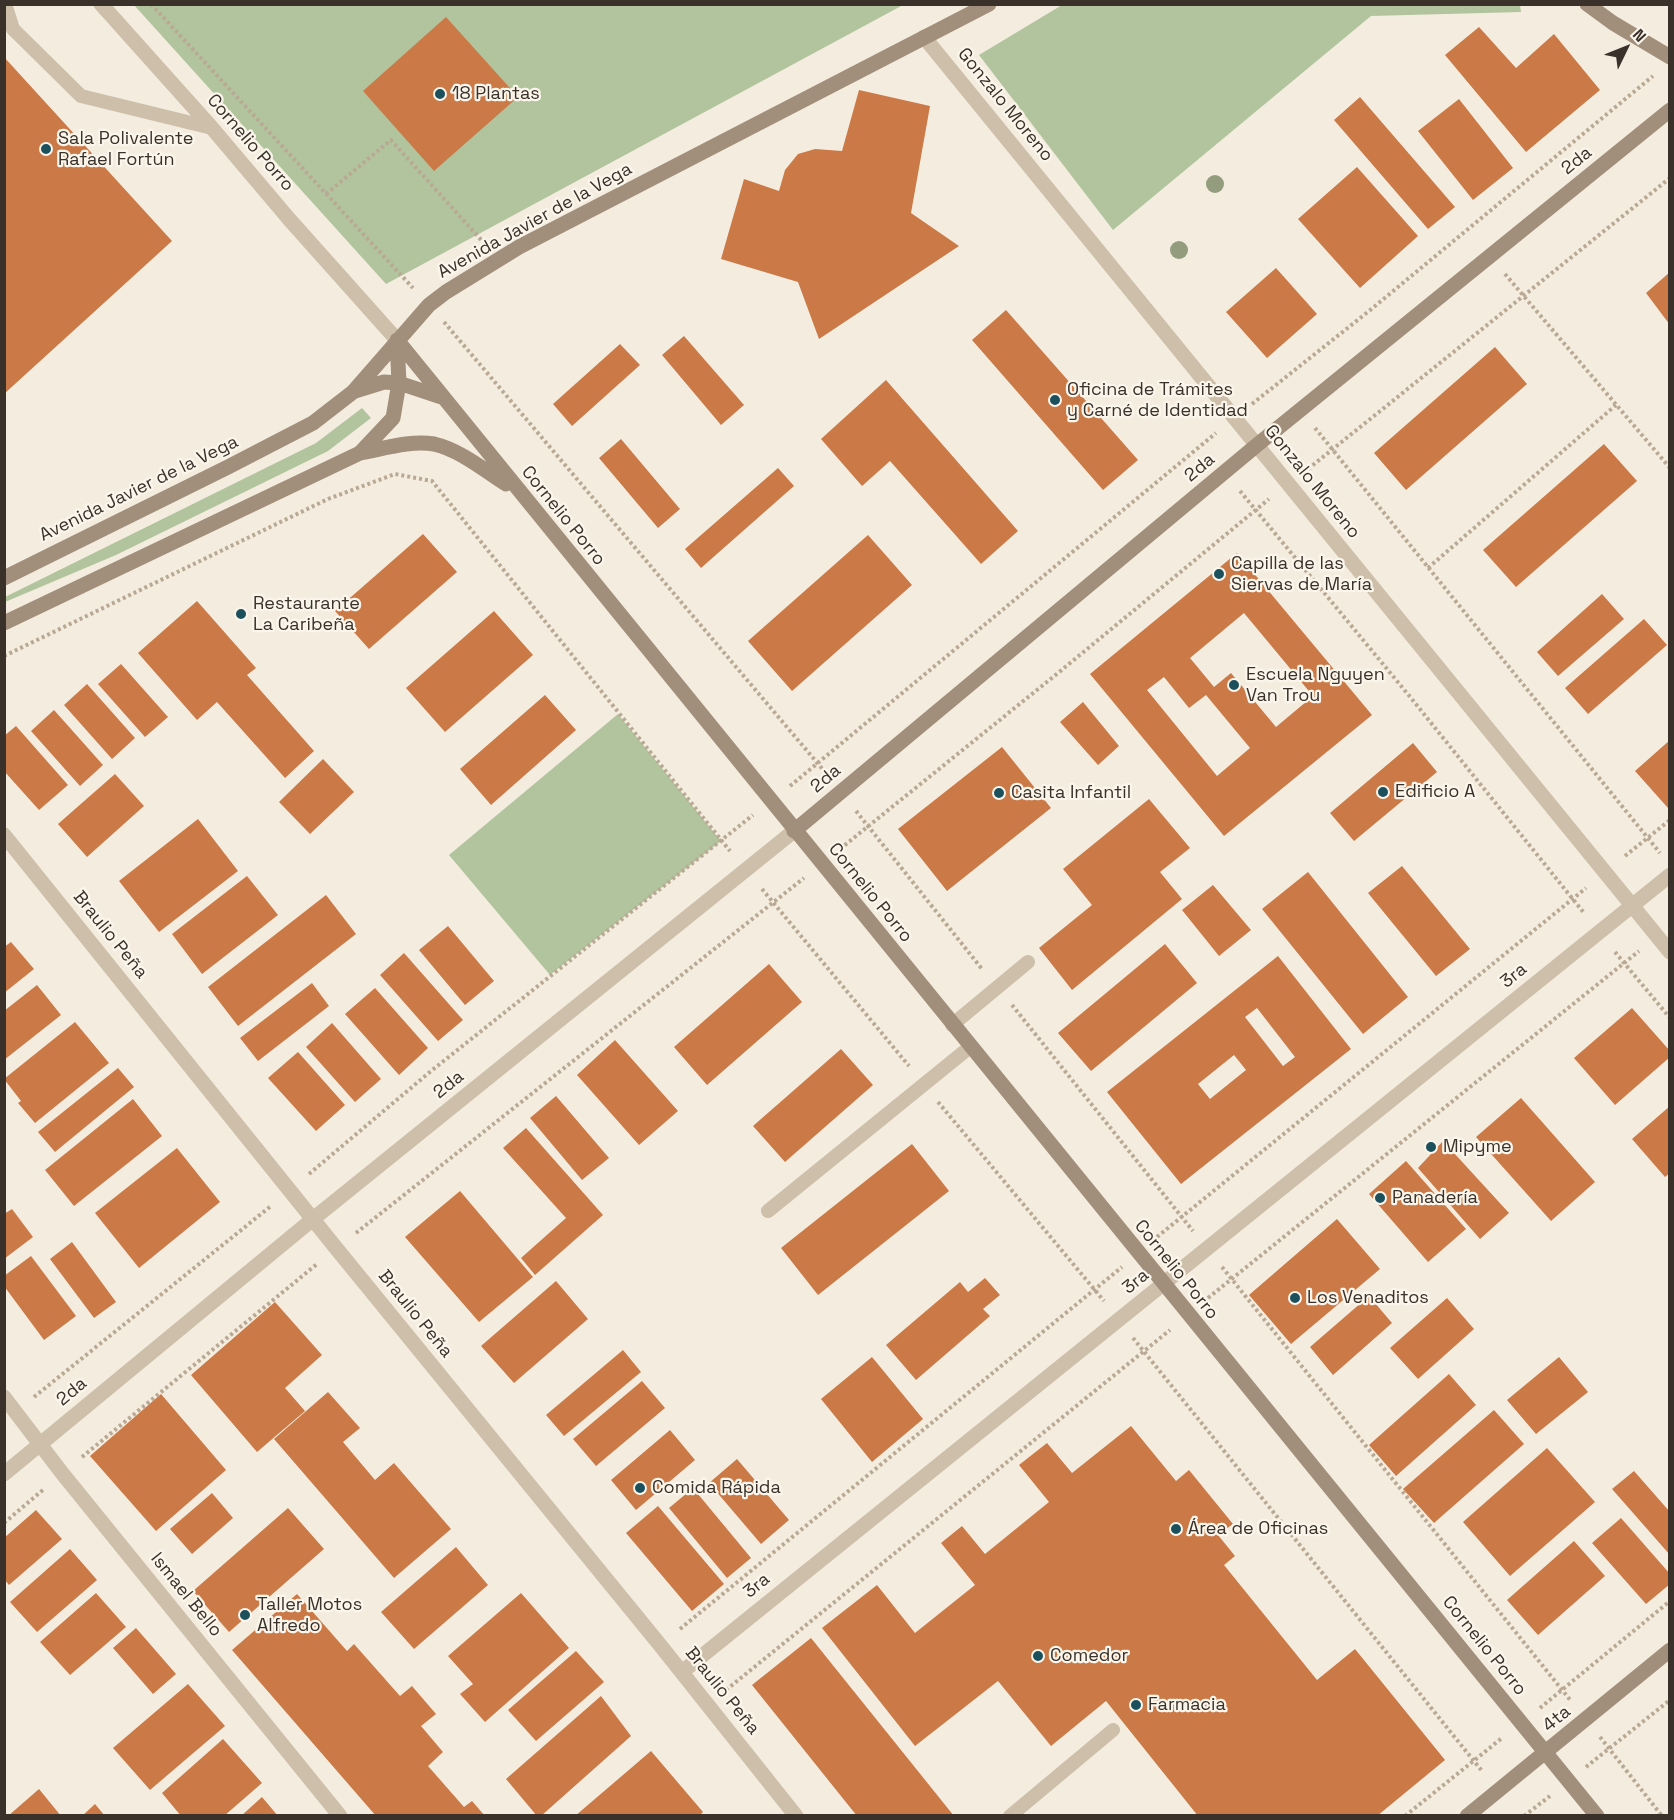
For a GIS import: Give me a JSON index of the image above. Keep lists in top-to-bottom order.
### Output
{
  "streets": {
    "main road": [
      "Cornelio Porro",
      "2da",
      "Avenida Javier de la Vega",
      "4ta"
    ],
    "street": [
      "Gonzalo Moreno",
      "Braulio Peña",
      "3ra",
      "Ismael Bello"
    ]
  },
  "crossings": [
    ["Gonzalo Moreno", "2da"],
    ["Gonzalo Moreno", "Avenida Javier de la Vega"],
    ["Gonzalo Moreno", "3ra"],
    ["Cornelio Porro", "2da"],
    ["Cornelio Porro", "Avenida Javier de la Vega"],
    ["Cornelio Porro", "3ra"],
    ["Cornelio Porro", "4ta"],
    ["2da", "Braulio Peña"],
    ["2da", "Ismael Bello"],
    ["Braulio Peña", "3ra"]
  ],
  "places": [
    "18 Plantas",
    "Sala Polivalente Rafael Fortún",
    "Oficina de Trámites y Carné de Identidad",
    "Capilla de las Siervas de María",
    "Restaurante La Caribeña",
    "Escuela Nguyen Van Trou",
    "Edificio A",
    "Casita Infantil",
    "Mipyme",
    "Panadería",
    "Los Venaditos",
    "Comida Rápida",
    "Área de Oficinas",
    "Taller Motos Alfredo",
    "Comedor",
    "Farmacia"
  ],
  "north": "top right"
}
